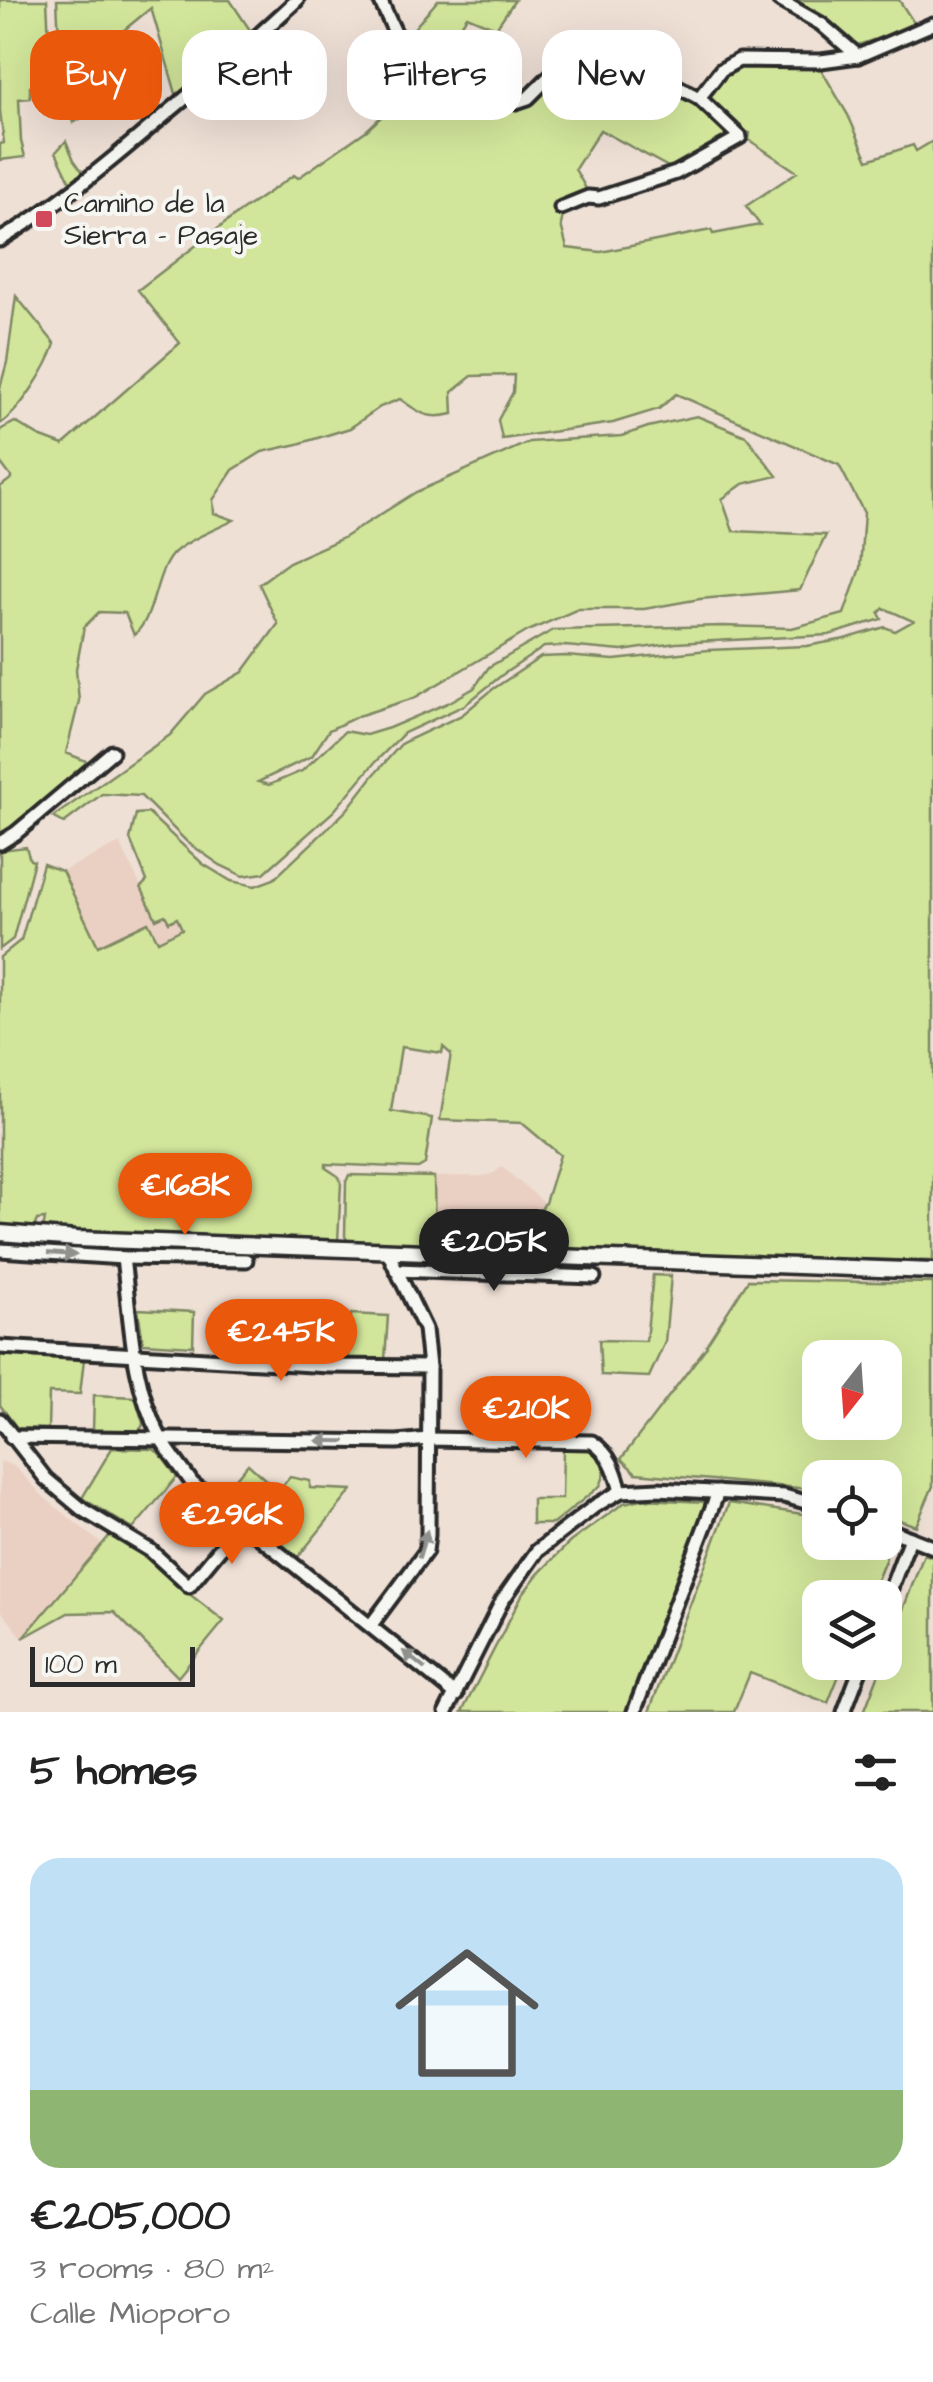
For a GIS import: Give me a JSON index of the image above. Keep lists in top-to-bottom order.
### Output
{
  "places": {
    "transit": ["Camino de la Sierra - Pasaje"]
  },
  "scale_bar": "100 m",
  "north": "bottom",
  "page": {
    "chip": [
      "Buy",
      "Rent",
      "Filters",
      "New"
    ],
    "price": [
      "€168K",
      "€205K",
      "€245K",
      "€210K",
      "€296K"
    ],
    "scale": "100 m",
    "heading": "5 homes",
    "list": [
      {
        "name": "€205,000",
        "note": "3 rooms · 80 m² · Calle Mioporo"
      }
    ]
  }
}
